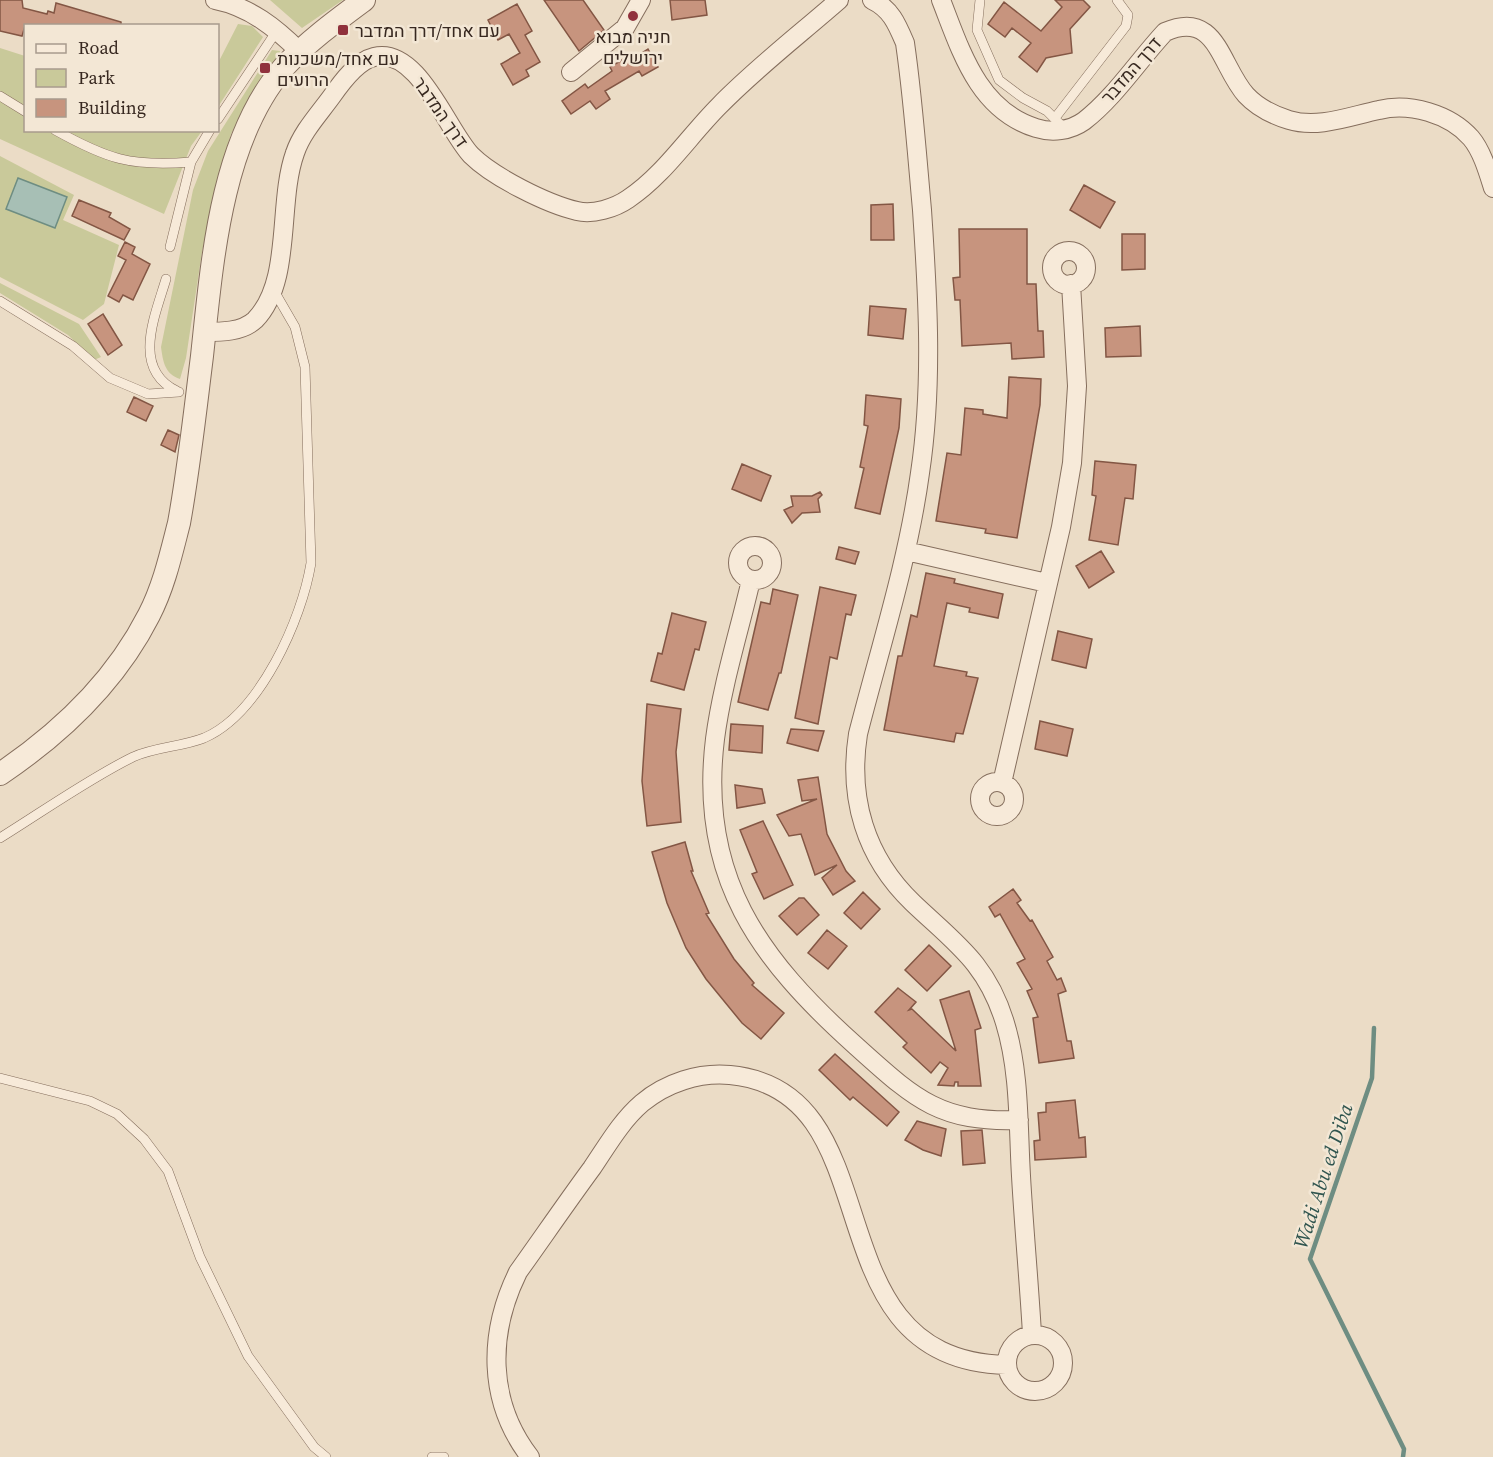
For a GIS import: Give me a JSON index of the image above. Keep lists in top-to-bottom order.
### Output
{
  "streets": {
    "street": ["דרך המדבר"]
  },
  "water": ["Wadi Abu ed Diba"],
  "places": {
    "other": ["חניה מבוא ירושלים"],
    "transit": ["עם אחד/דרך המדבר", "עם אחד/משכנות הרועים"]
  },
  "legend": ["Road", "Park", "Building"]
}
